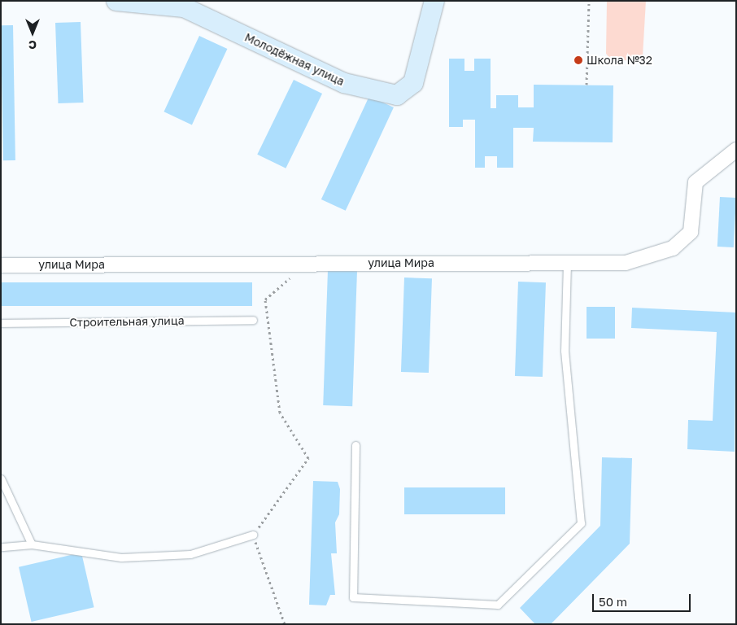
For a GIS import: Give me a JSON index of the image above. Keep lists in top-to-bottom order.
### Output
{
  "streets": {
    "street": ["Молодёжная улица", "улица Мира"],
    "lane": ["Строительная улица"]
  },
  "places": ["Школа №32"],
  "scale_bar": "50 m",
  "north": "bottom"
}
